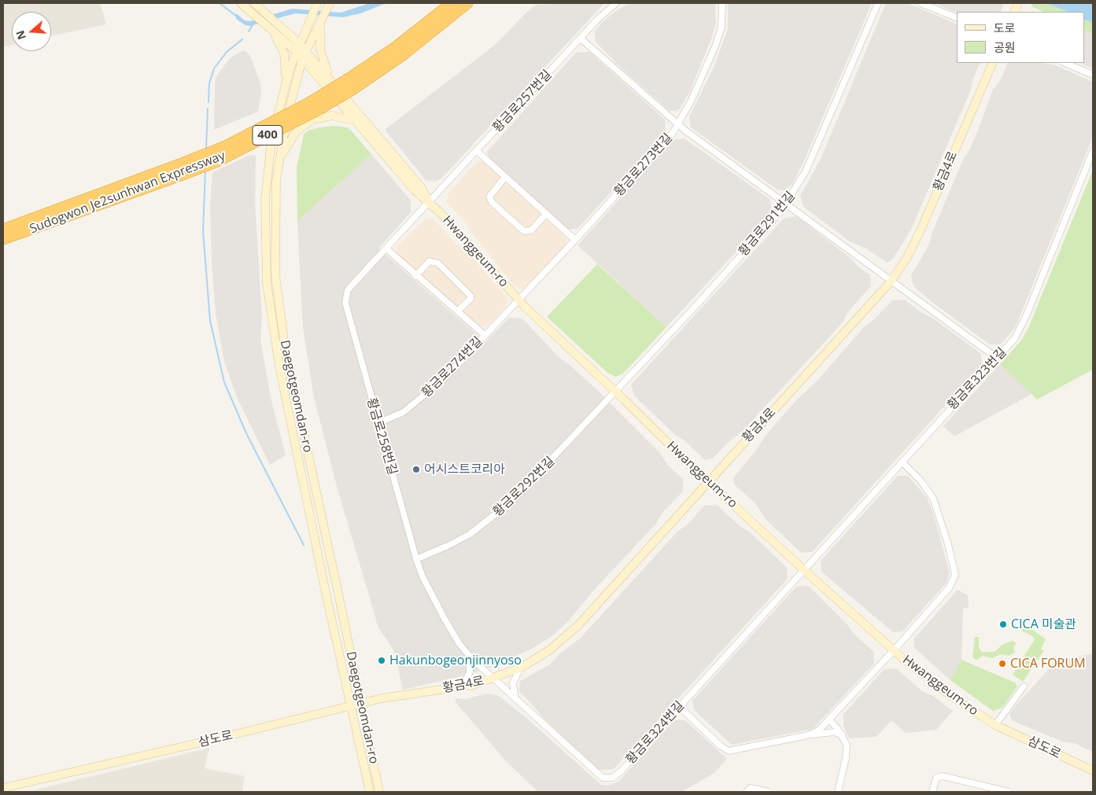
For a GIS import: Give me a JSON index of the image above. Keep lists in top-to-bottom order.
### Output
{
  "streets": {
    "highway": ["400", "Sudogwon Je2sunhwan Expressway"],
    "street": [
      "황금로257번길",
      "황금로273번길",
      "황금4로",
      "황금로291번길",
      "Hwanggeum-ro",
      "황금로274번길",
      "황금로323번길",
      "Daegotgeomdan-ro",
      "황금로258번길",
      "황금로292번길",
      "황금로324번길",
      "삼도로"
    ]
  },
  "crossings": [
    ["황금로257번길", "Hwanggeum-ro"],
    ["황금로257번길", "황금로258번길"],
    ["황금로273번길", "Hwanggeum-ro"],
    ["황금로273번길", "황금로274번길"],
    ["황금4로", "Hwanggeum-ro"],
    ["황금4로", "황금로258번길"],
    ["황금4로", "황금로324번길"],
    ["황금4로", "삼도로"],
    ["황금로291번길", "Hwanggeum-ro"],
    ["황금로291번길", "황금로292번길"],
    ["Hwanggeum-ro", "황금로274번길"],
    ["Hwanggeum-ro", "황금로323번길"],
    ["Hwanggeum-ro", "Daegotgeomdan-ro"],
    ["Hwanggeum-ro", "황금로258번길"],
    ["Hwanggeum-ro", "황금로292번길"],
    ["Hwanggeum-ro", "황금로324번길"],
    ["Hwanggeum-ro", "삼도로"],
    ["황금로274번길", "황금로258번길"],
    ["황금로323번길", "황금로324번길"],
    ["Daegotgeomdan-ro", "삼도로"],
    ["황금로258번길", "황금로292번길"],
    ["황금로258번길", "황금로324번길"]
  ],
  "places": [
    "어시스트코리아",
    "CICA 미술관",
    "Hakunbogeonjinnyoso",
    "CICA FORUM"
  ],
  "legend": ["도로", "공원"],
  "north": "left"
}
